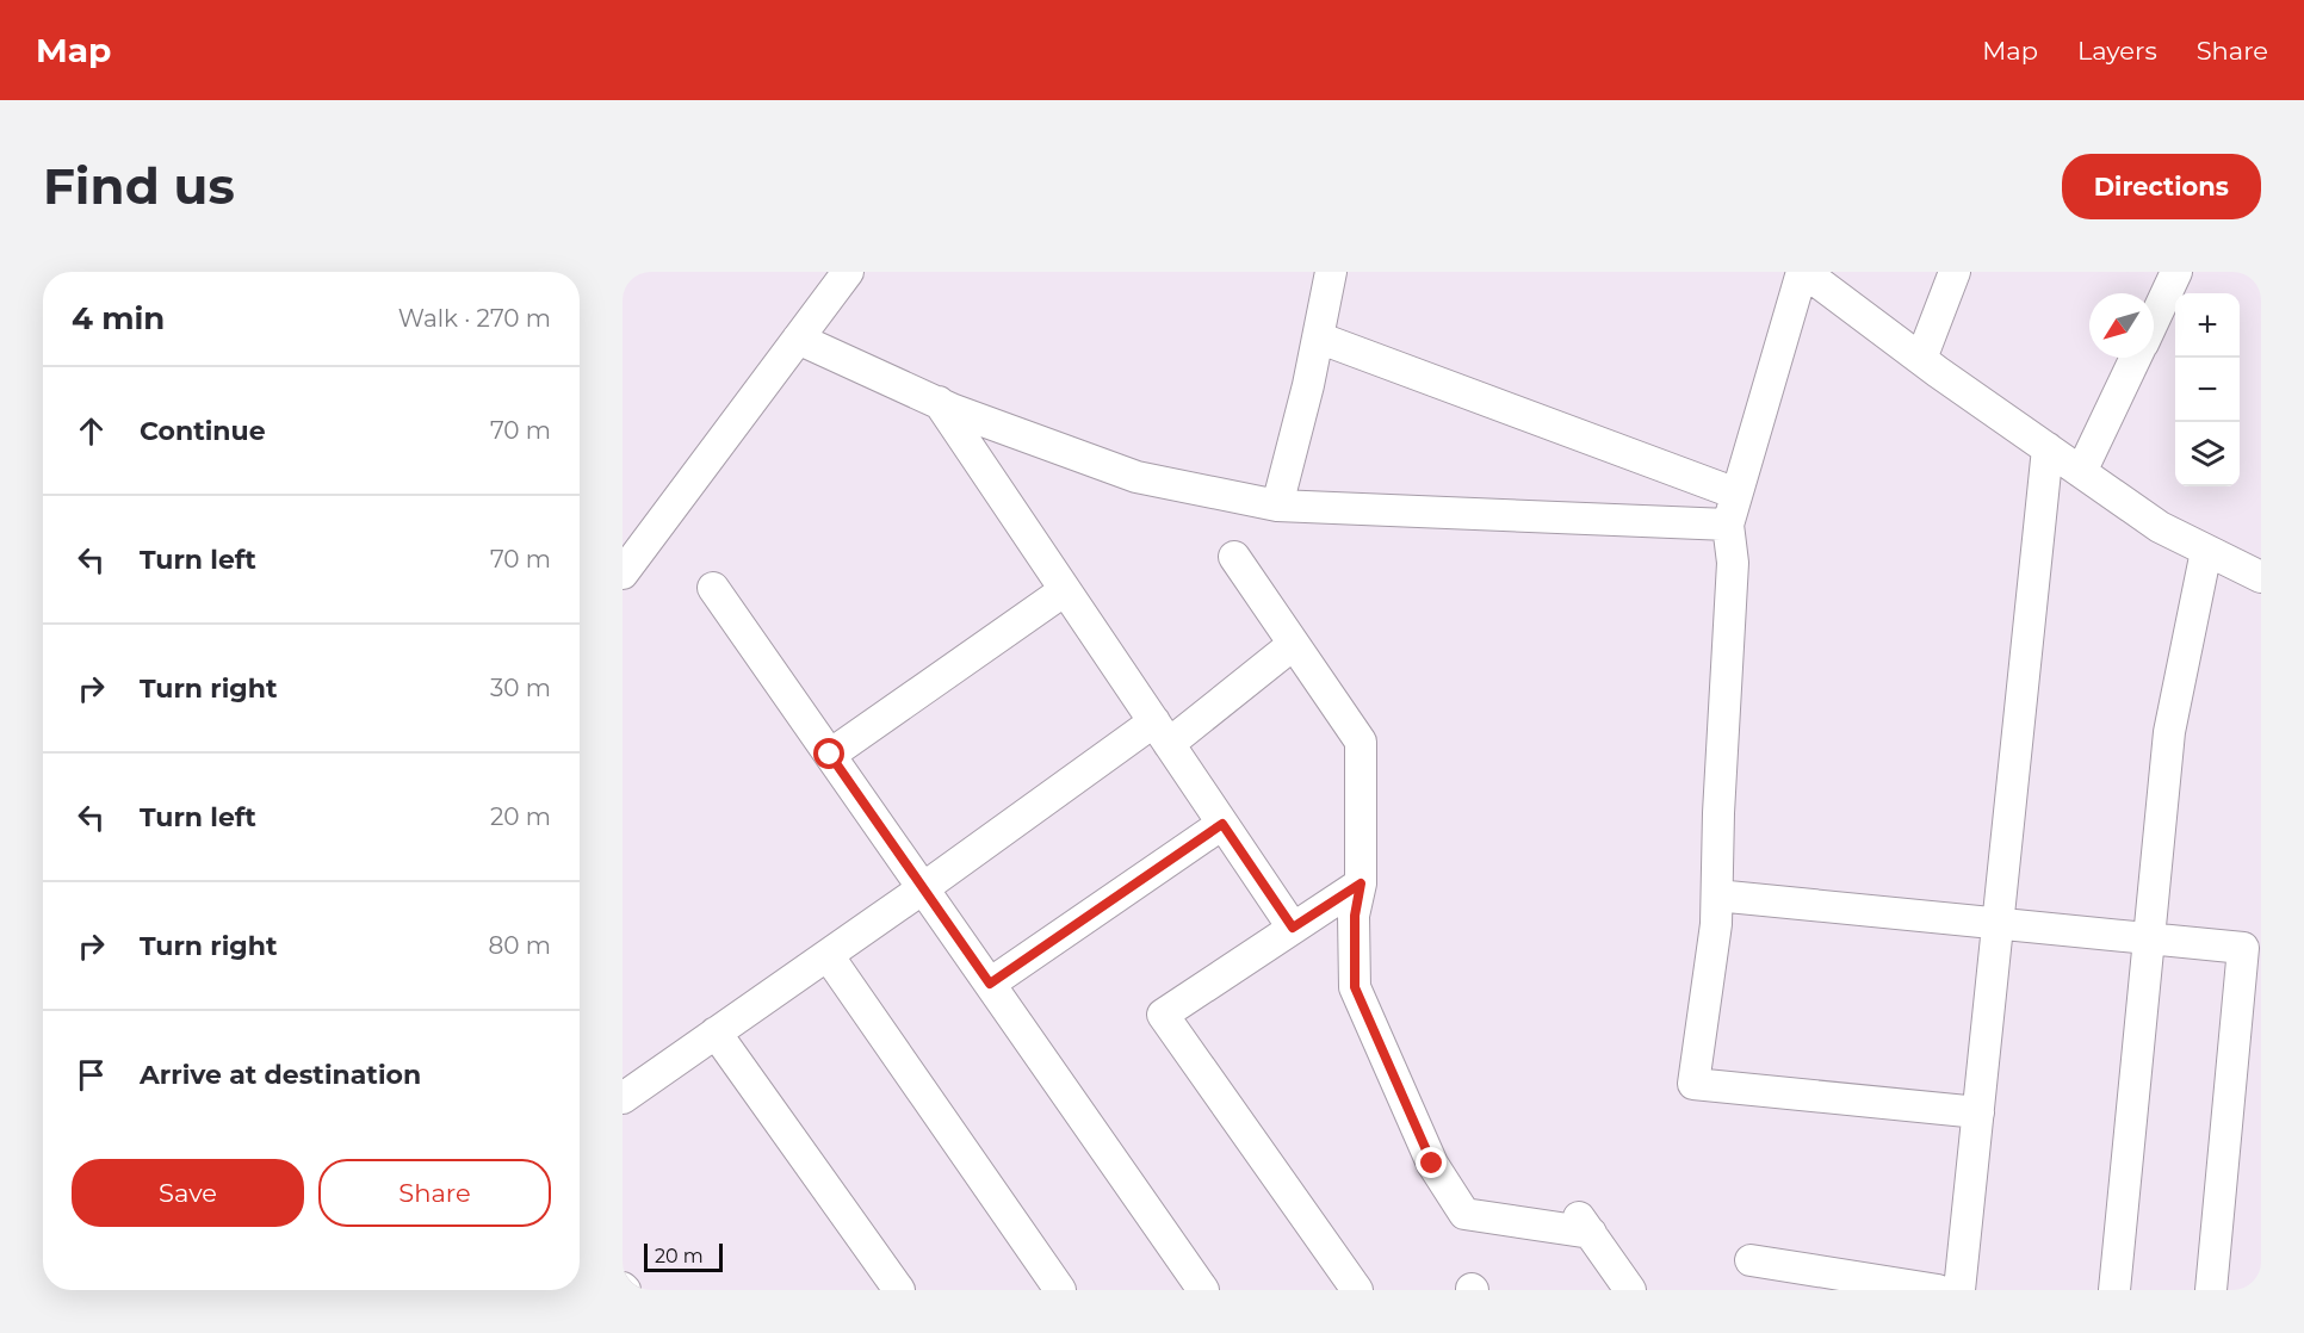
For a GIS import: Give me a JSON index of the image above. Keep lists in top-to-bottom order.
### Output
{
  "scale_bar": "20 m",
  "north": "bottom left",
  "page": {
    "header": "Map",
    "nav": ["Map", "Layers", "Share"],
    "buttons": [
      "Directions",
      ["Save", "Share"]
    ],
    "title": "Find us",
    "heading": ["4 min", "Walk · 270 m"],
    "map_buttons": ["+", "−"],
    "list": [
      ["Continue", "70 m"],
      ["Turn left", "70 m"],
      ["Turn right", "30 m"],
      ["Turn left", "20 m"],
      ["Turn right", "80 m"],
      "Arrive at destination"
    ],
    "scale": "20 m"
  }
}
